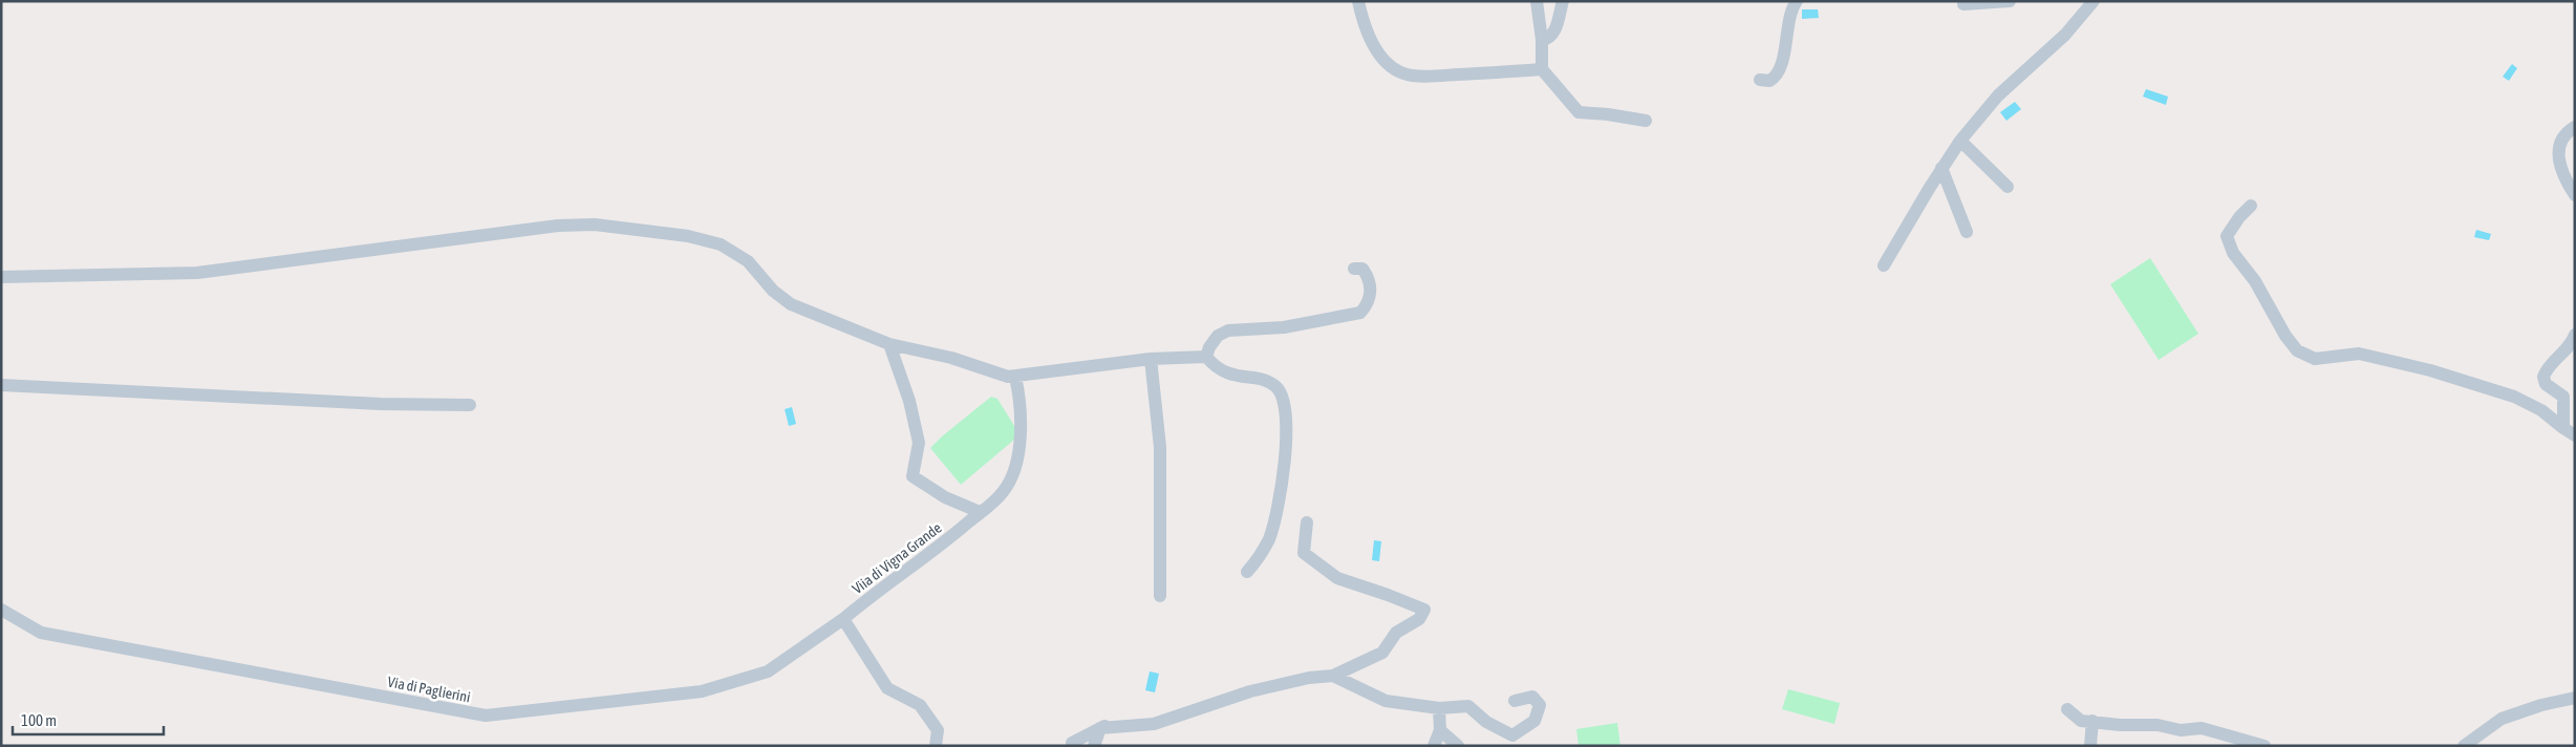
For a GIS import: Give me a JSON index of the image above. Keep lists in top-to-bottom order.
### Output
{
  "streets": {
    "street": ["Viia di Vigna Grande", "Via di Paglierini"]
  },
  "crossings": [
    ["Viia di Vigna Grande", "Via di Paglierini"]
  ],
  "scale_bar": "100 m"
}
